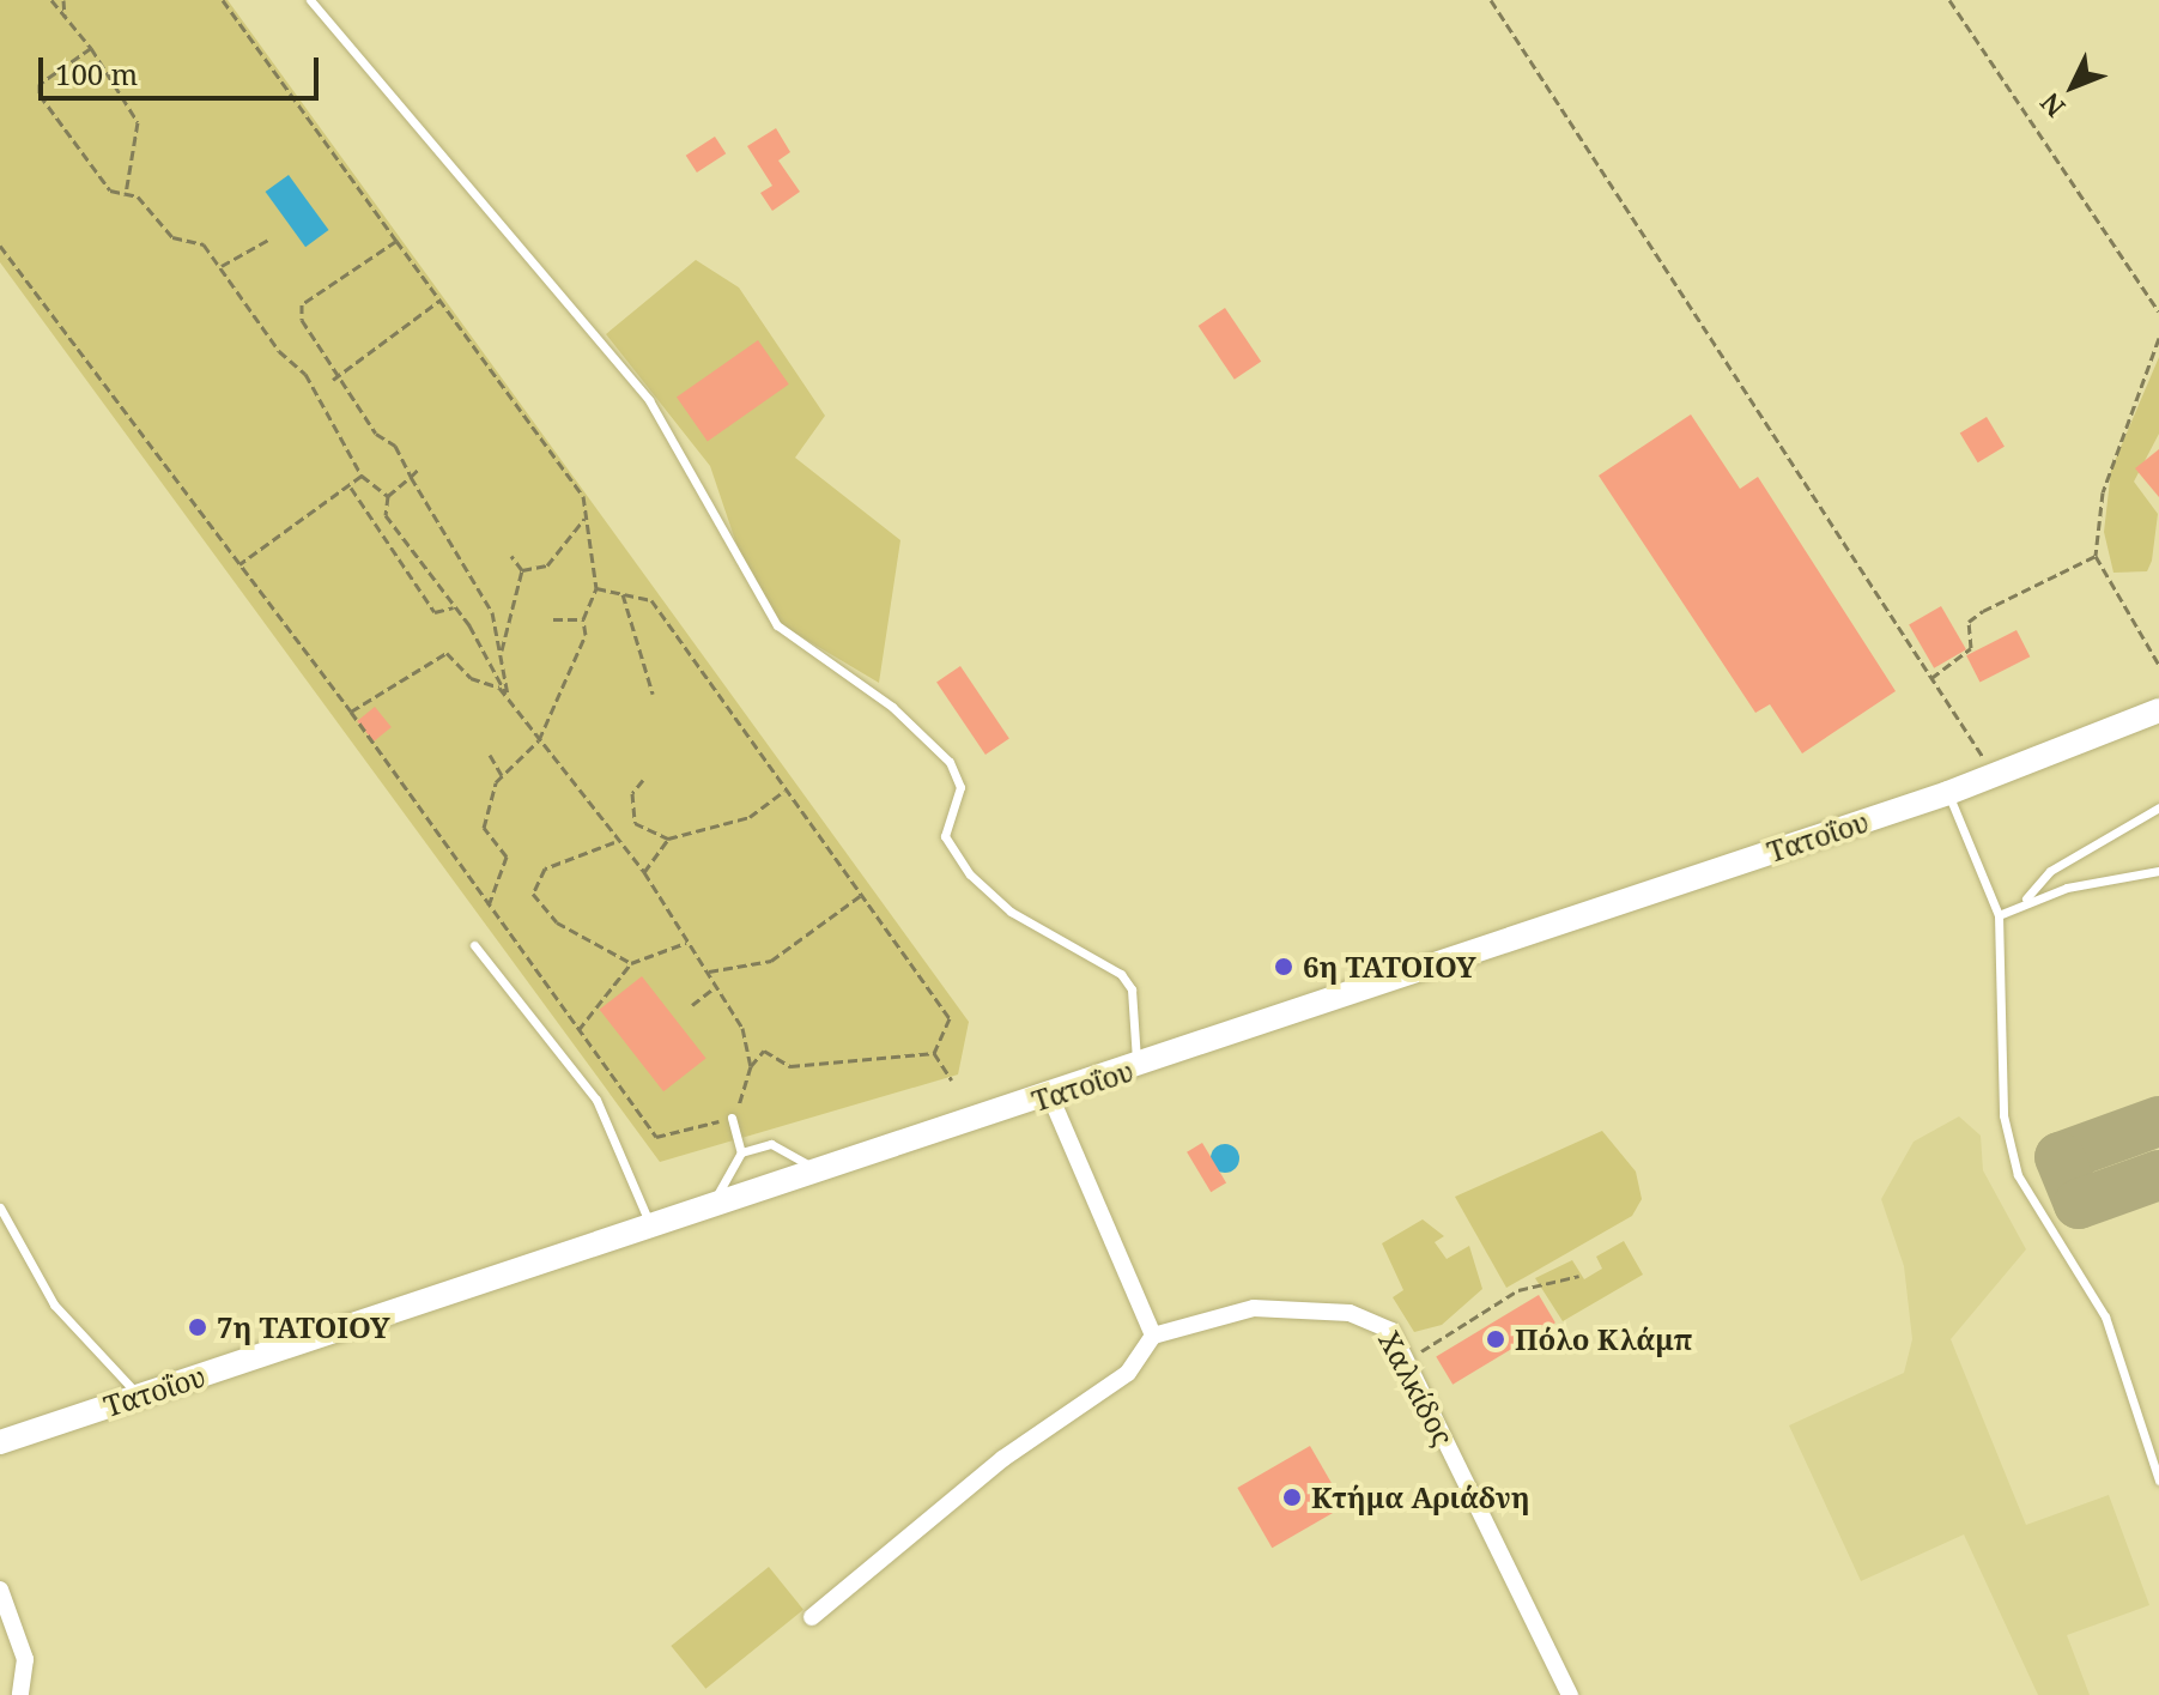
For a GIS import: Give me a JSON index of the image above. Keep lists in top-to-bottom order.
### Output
{
  "streets": {
    "street": ["Τατοΐου", "Χαλκίδος"]
  },
  "places": [
    "6η ΤΑΤΟΙΟΥ",
    "7η ΤΑΤΟΙΟΥ",
    "Πόλο Κλάμπ",
    "Κτήμα Αριάδνη"
  ],
  "scale_bar": "100 m",
  "north": "bottom left"
}
